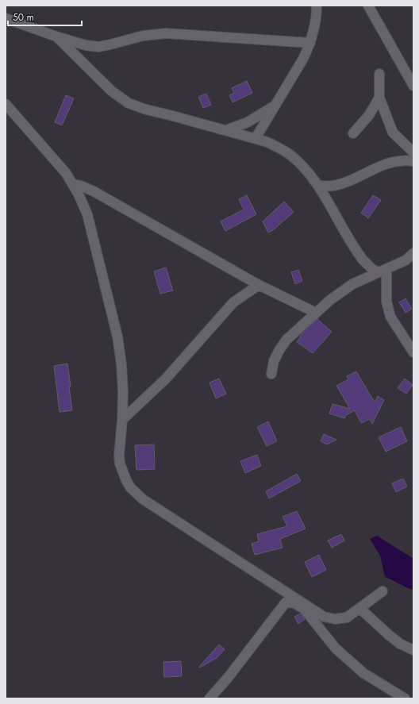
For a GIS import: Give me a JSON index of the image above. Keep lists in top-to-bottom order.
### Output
{
  "scale_bar": "50 m"
}
